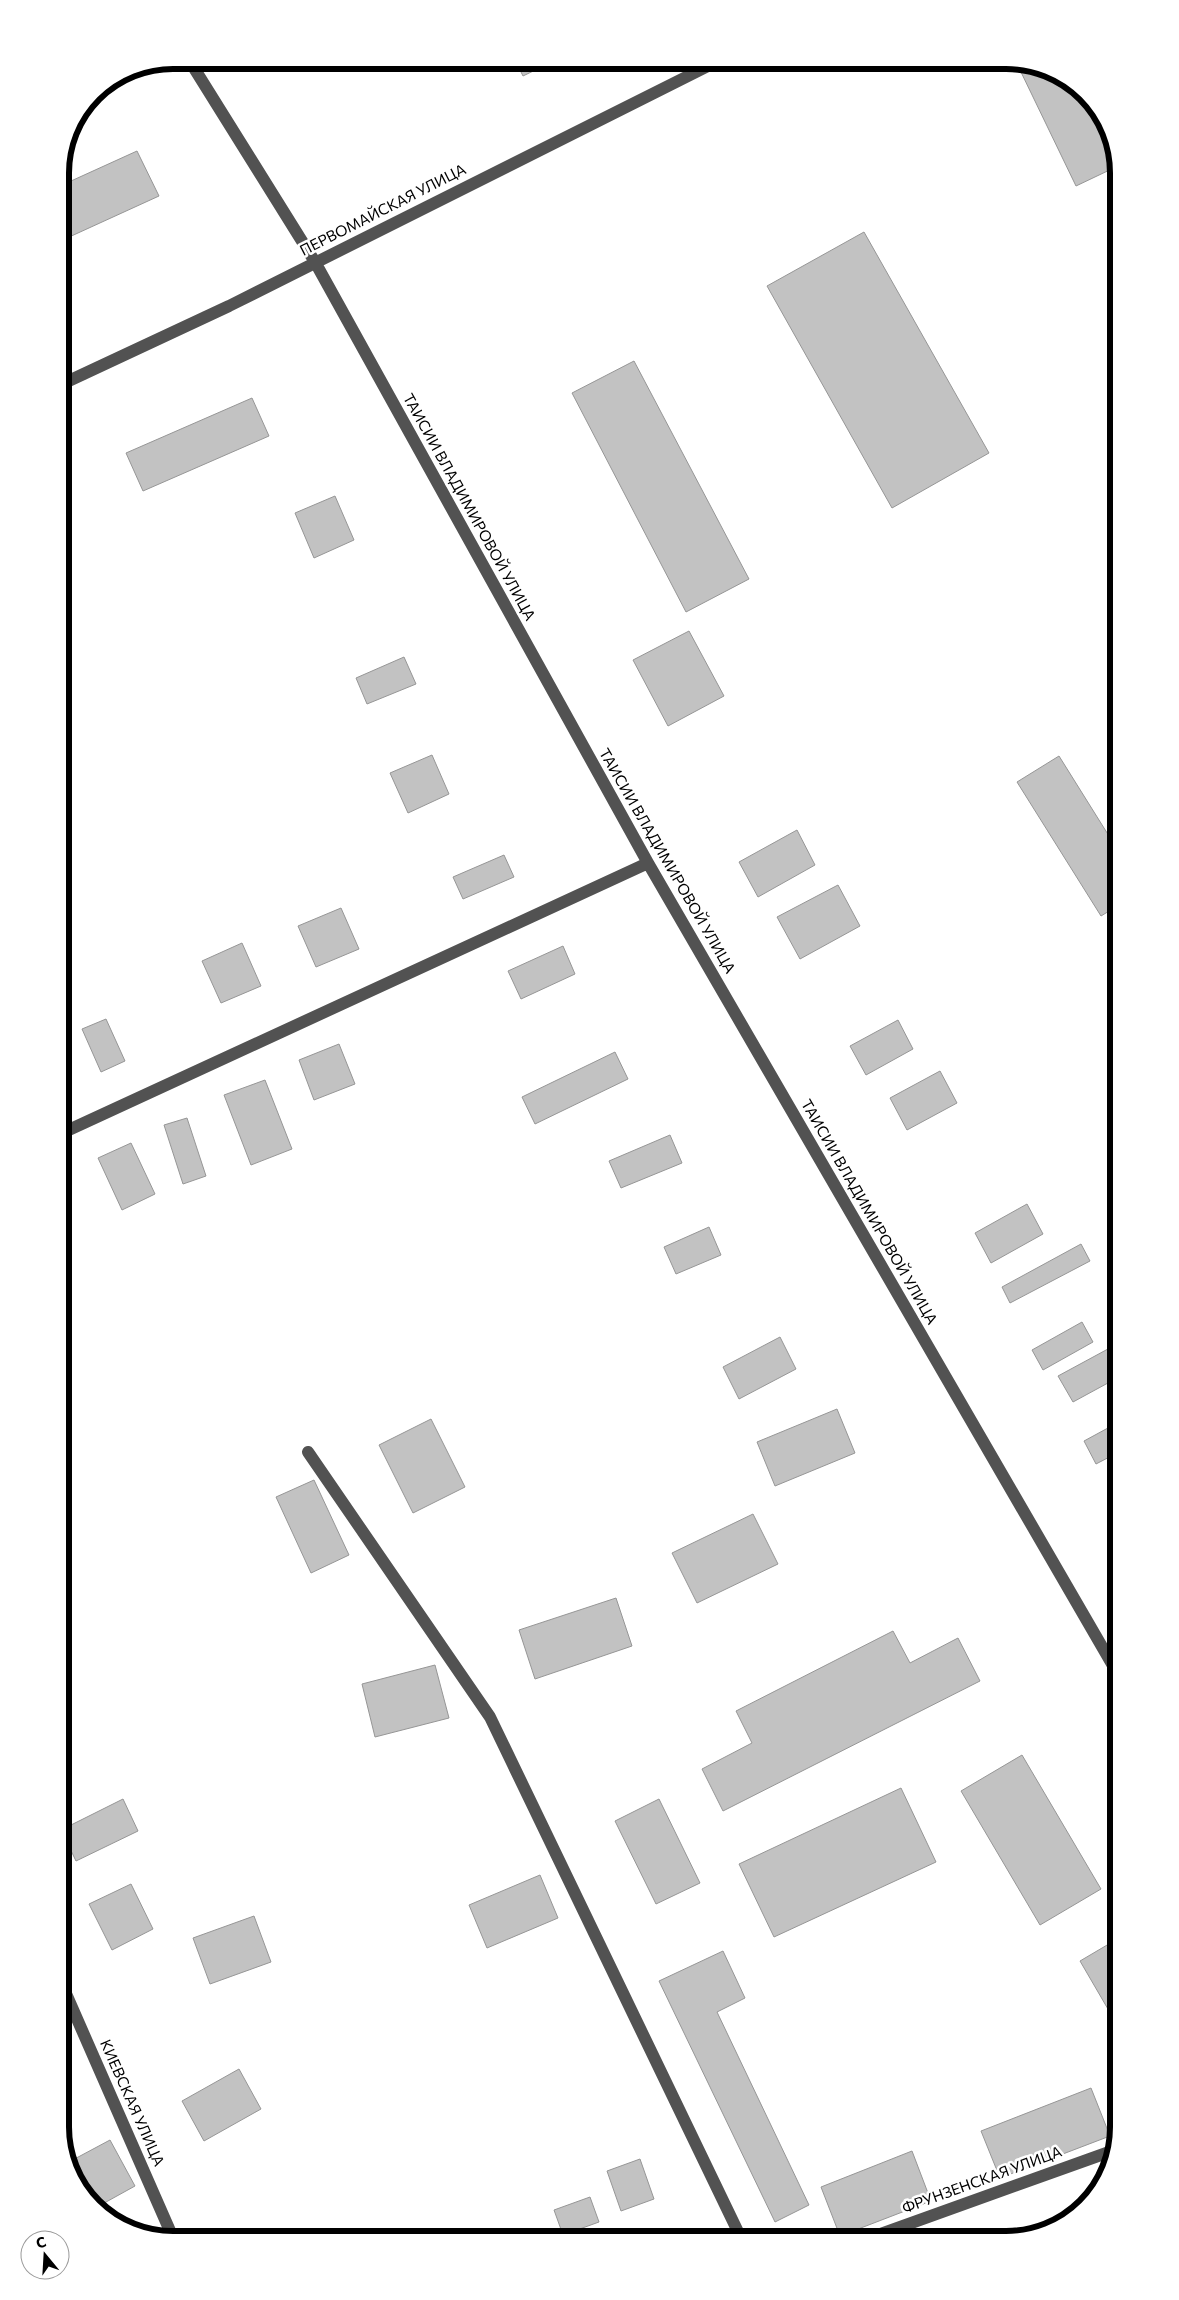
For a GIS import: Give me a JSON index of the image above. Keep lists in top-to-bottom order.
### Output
{
  "streets": {
    "street": [
      "ПЕРВОМАЙСКАЯ УЛИЦА",
      "ТАИСИИ ВЛАДИМИРОВОЙ УЛИЦА",
      "КИЕВСКАЯ УЛИЦА",
      "ФРУНЗЕНСКАЯ УЛИЦА"
    ]
  },
  "crossings": [
    ["ПЕРВОМАЙСКАЯ УЛИЦА", "ТАИСИИ ВЛАДИМИРОВОЙ УЛИЦА"]
  ],
  "north": "top"
}
